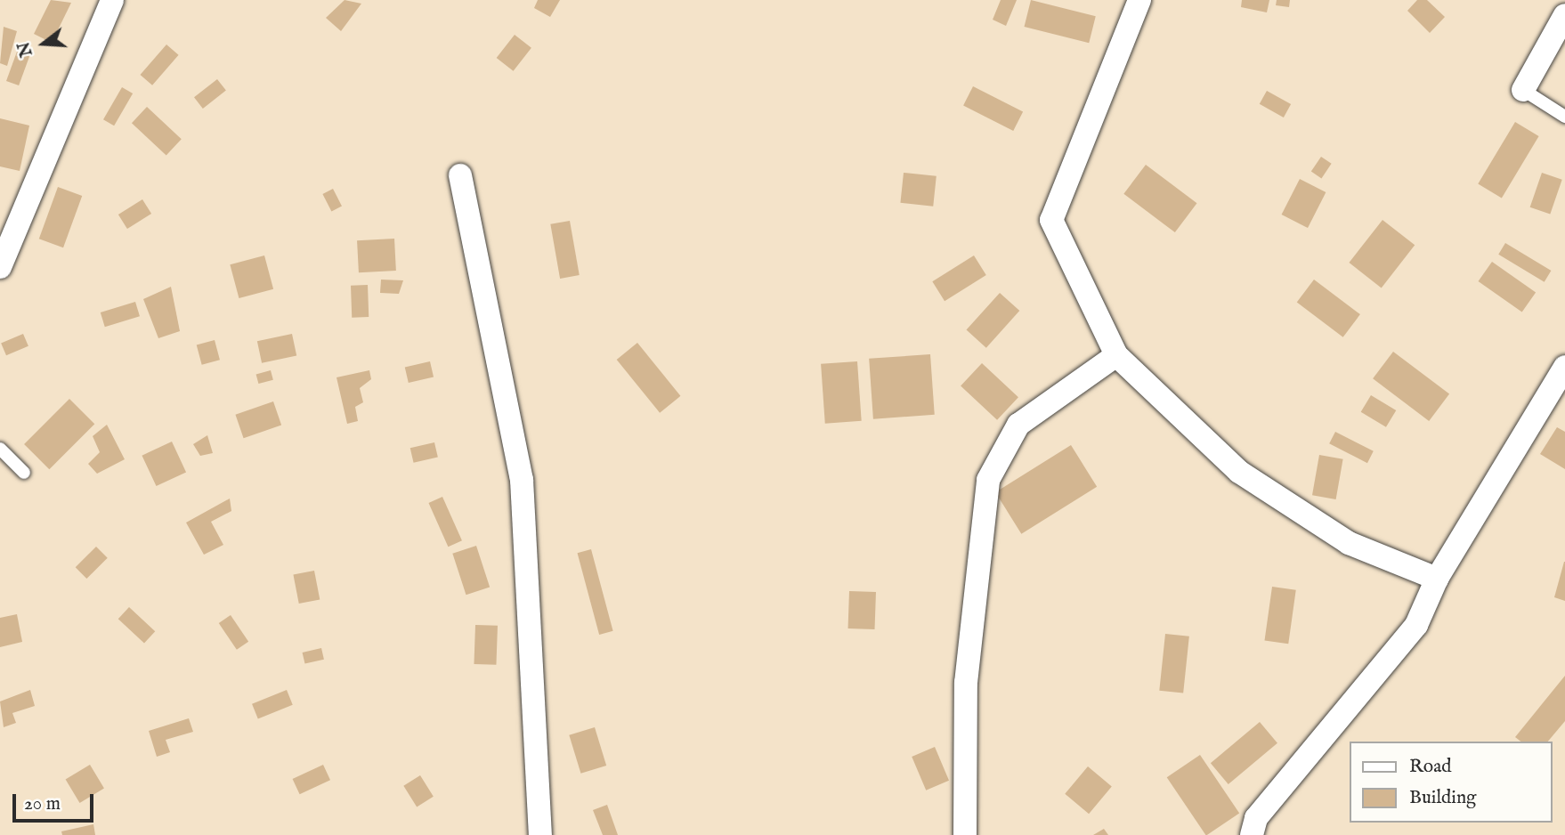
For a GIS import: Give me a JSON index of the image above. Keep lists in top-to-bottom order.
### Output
{
  "legend": ["Road", "Building"],
  "scale_bar": "20 m",
  "north": "left"
}
